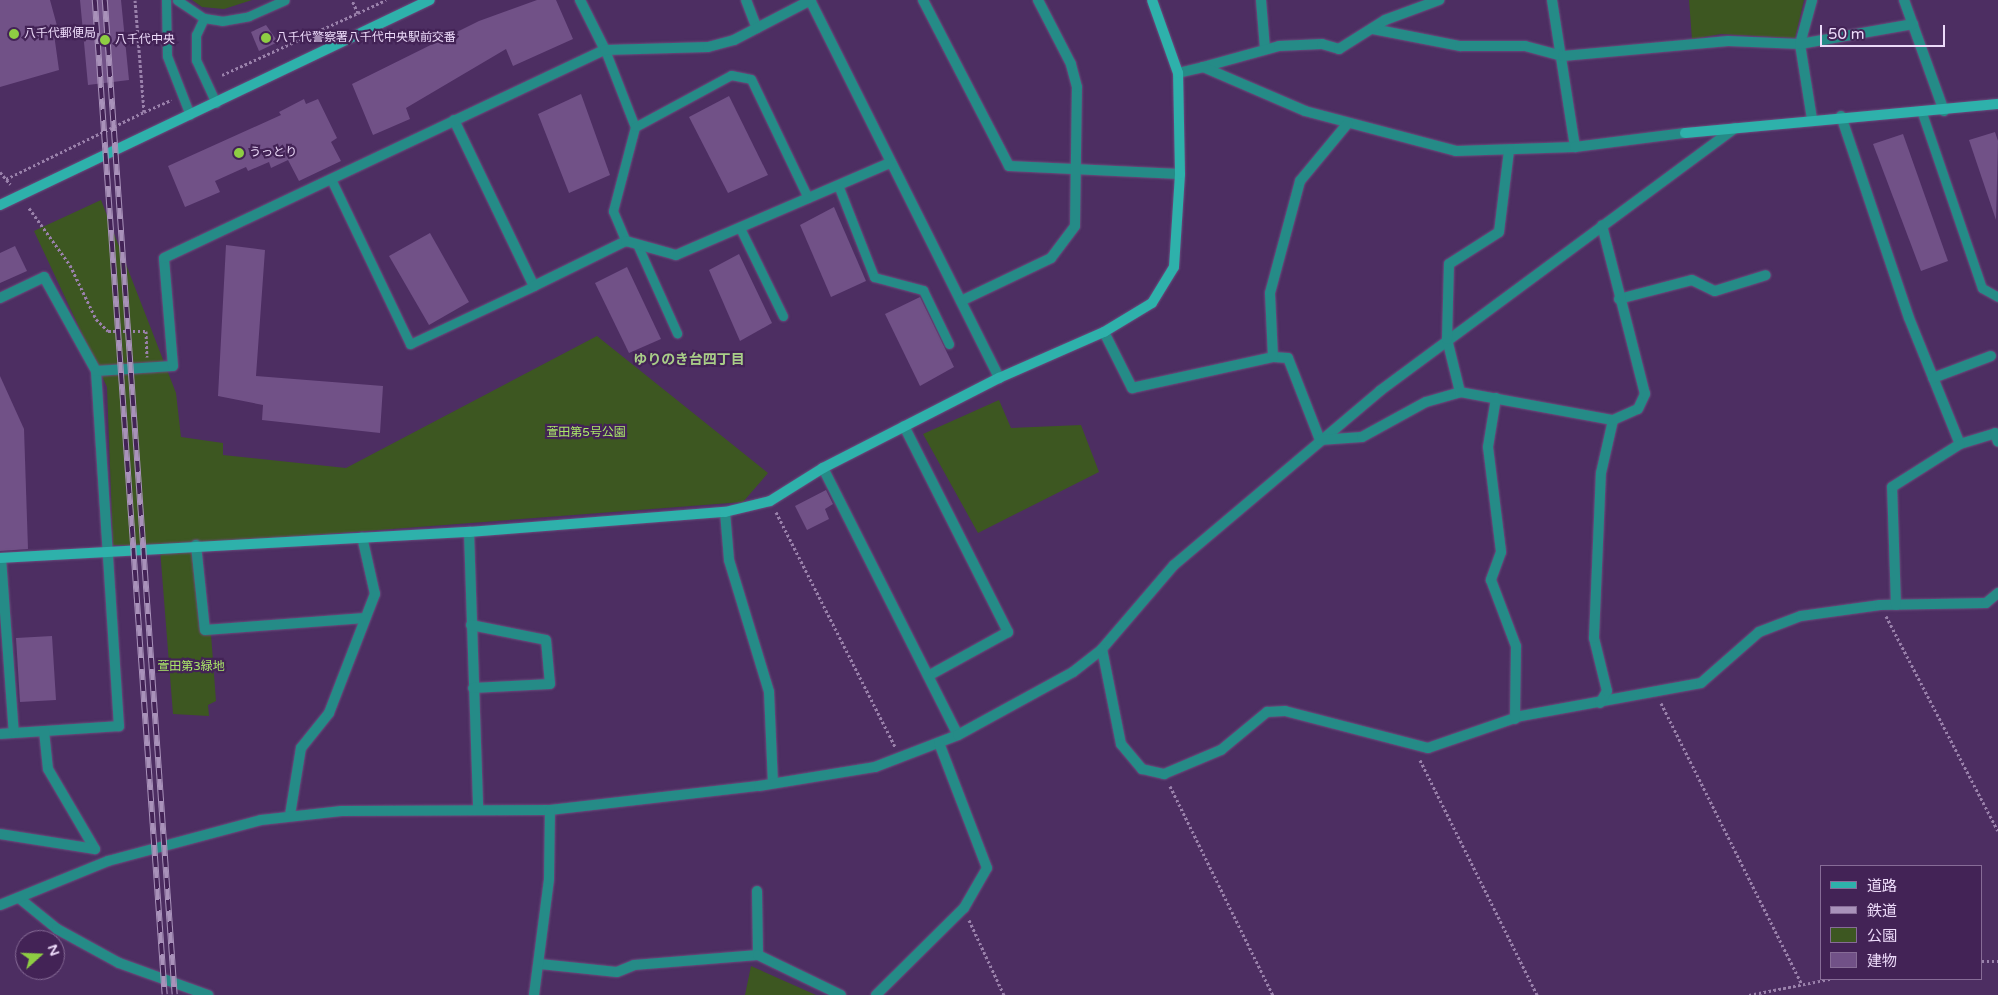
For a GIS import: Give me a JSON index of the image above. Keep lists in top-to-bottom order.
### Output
{
  "districts": ["ゆりのき台四丁目"],
  "parks": ["萱田第5号公園", "萱田第3緑地"],
  "places": [
    "八千代郵便局",
    "八千代警察署八千代中央駅前交番",
    "八千代中央",
    "うっとり"
  ],
  "legend": [
    "道路",
    "鉄道",
    "公園",
    "建物"
  ],
  "scale_bar": "50 m",
  "north": "right"
}
